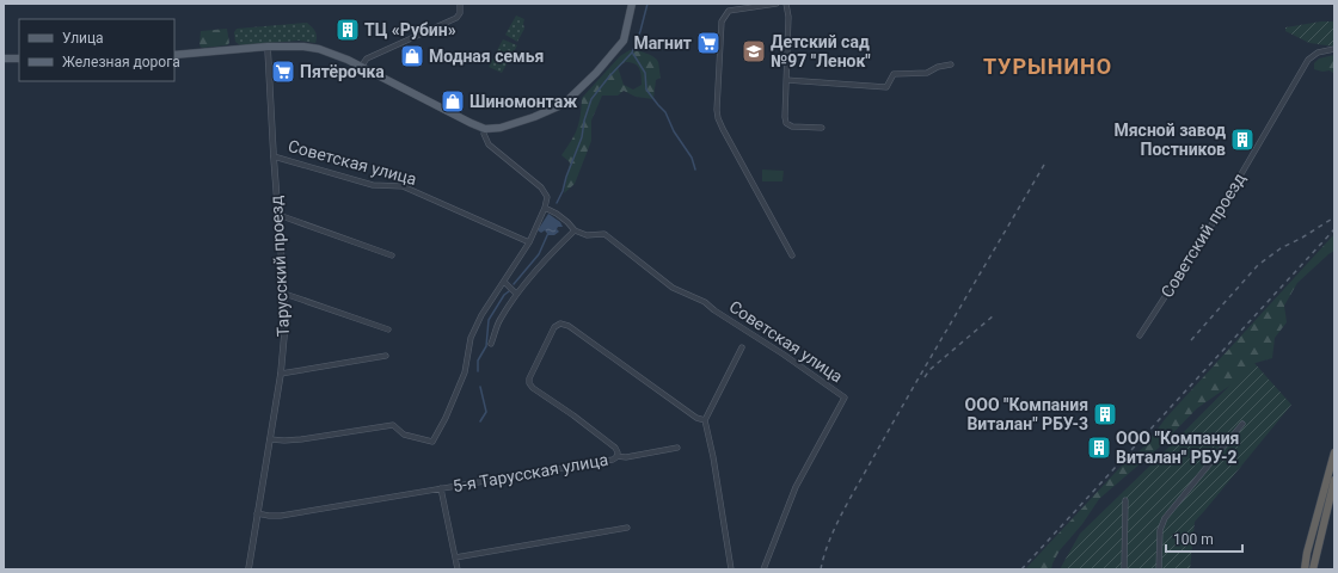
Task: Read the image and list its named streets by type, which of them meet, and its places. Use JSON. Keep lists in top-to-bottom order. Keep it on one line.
{"streets":{"street":["Советская улица","Советский проезд","Тарусский проезд","5-я Тарусская улица"]},"crossings":[["Советская улица","Тарусский проезд"],["Тарусский проезд","5-я Тарусская улица"]],"districts":["ТУРЫНИНО"],"places":{"building":["ТЦ «Рубин»","Мясной завод Постников","ООО \"Компания Виталан\" РБУ-3","ООО \"Компания Виталан\" РБУ-2"],"supermarket":["Магнит","Пятёрочка"],"school or university":["Детский сад №97 \"Ленок\""],"shop":["Модная семья","Шиномонтаж"]},"legend":["Улица","Железная дорога"],"scale_bar":"100 m"}
